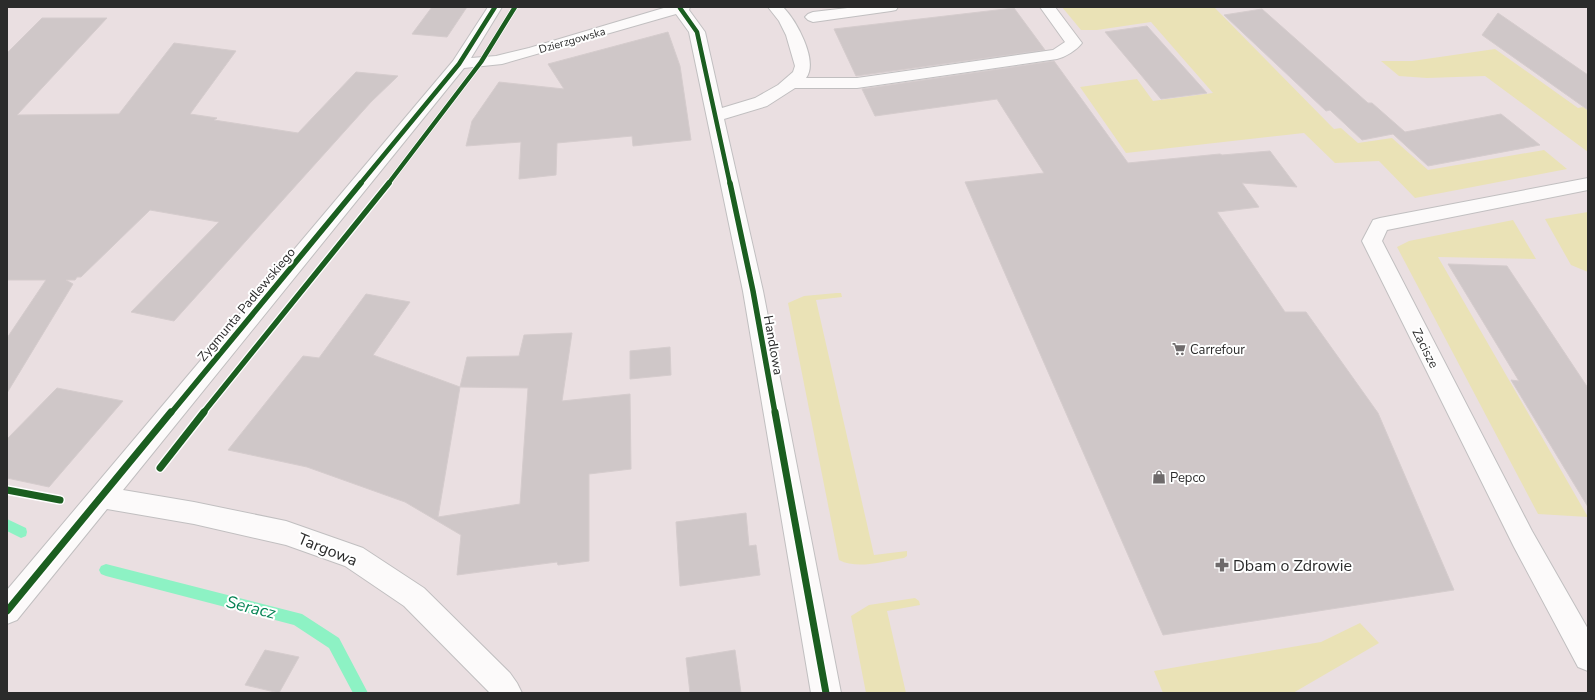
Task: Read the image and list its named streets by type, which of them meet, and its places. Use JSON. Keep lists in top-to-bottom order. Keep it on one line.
{"streets":{"street":["Dzierzgowska","Zygmunta Padlewskiego","Handlowa","Zacisze","Targowa"]},"crossings":[["Dzierzgowska","Zygmunta Padlewskiego"],["Dzierzgowska","Handlowa"],["Zygmunta Padlewskiego","Targowa"]],"water":["Seracz"],"places":{"supermarket":["Carrefour"],"shop":["Pepco"],"pharmacy":["Dbam o Zdrowie"]}}
